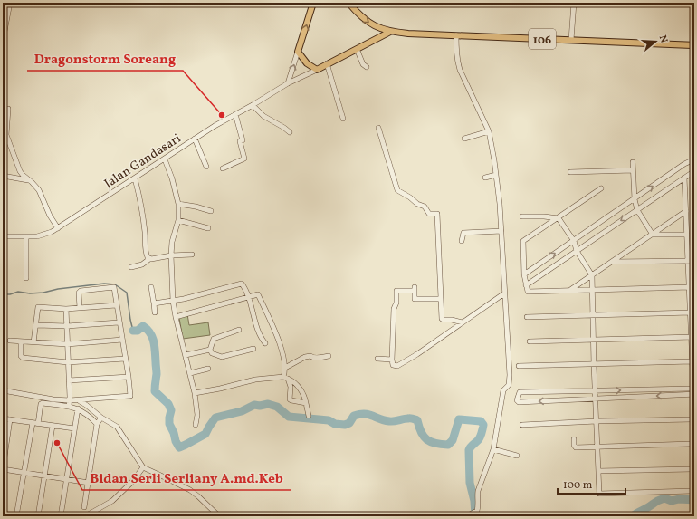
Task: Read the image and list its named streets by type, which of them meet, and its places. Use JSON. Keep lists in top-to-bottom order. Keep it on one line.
{"streets":{"main road":["106"],"street":["Jalan Gandasari"]},"places":["Dragonstorm Soreang","Bidan Serli Serliany A.md.Keb"],"scale_bar":"100 m","north":"right"}
